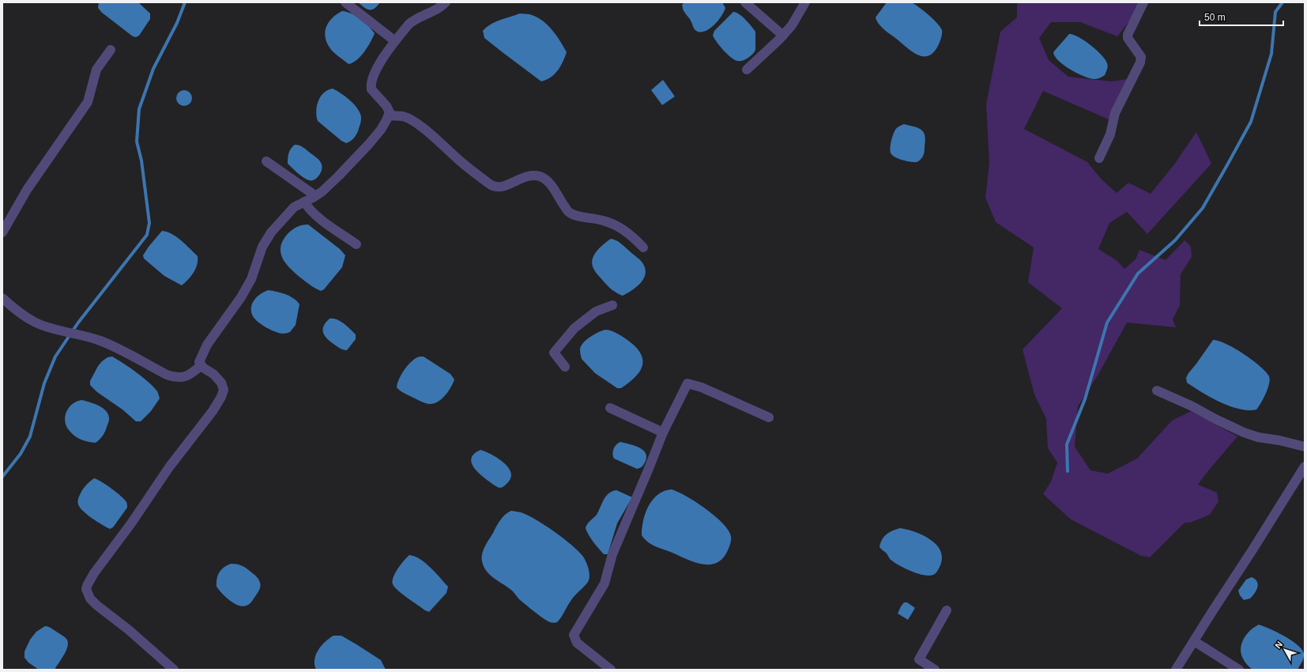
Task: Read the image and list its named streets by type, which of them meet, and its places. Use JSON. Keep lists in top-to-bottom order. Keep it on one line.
{"scale_bar":"50 m","north":"top left"}
